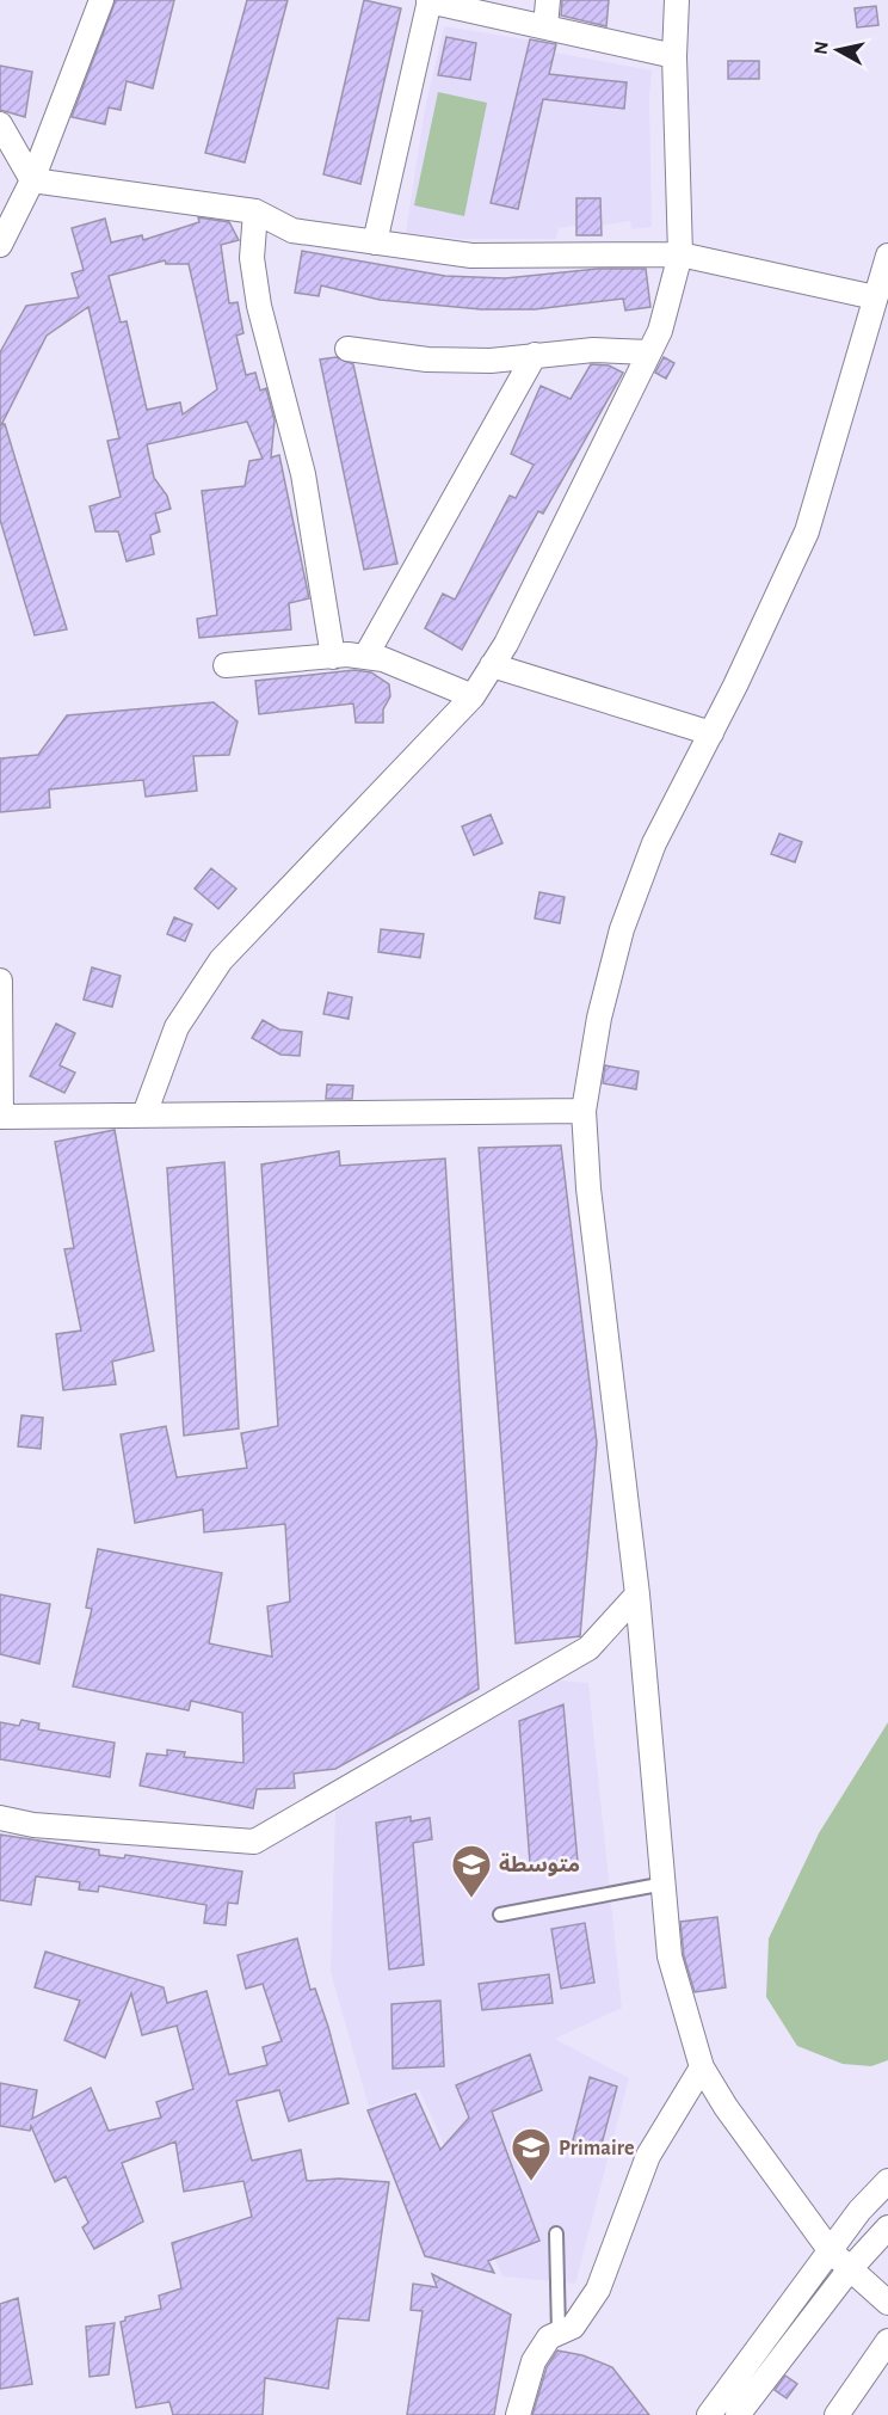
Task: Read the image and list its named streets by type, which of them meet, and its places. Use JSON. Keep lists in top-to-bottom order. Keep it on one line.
{"places":{"school or university":["متوسطة","Primaire"]},"north":"left"}
